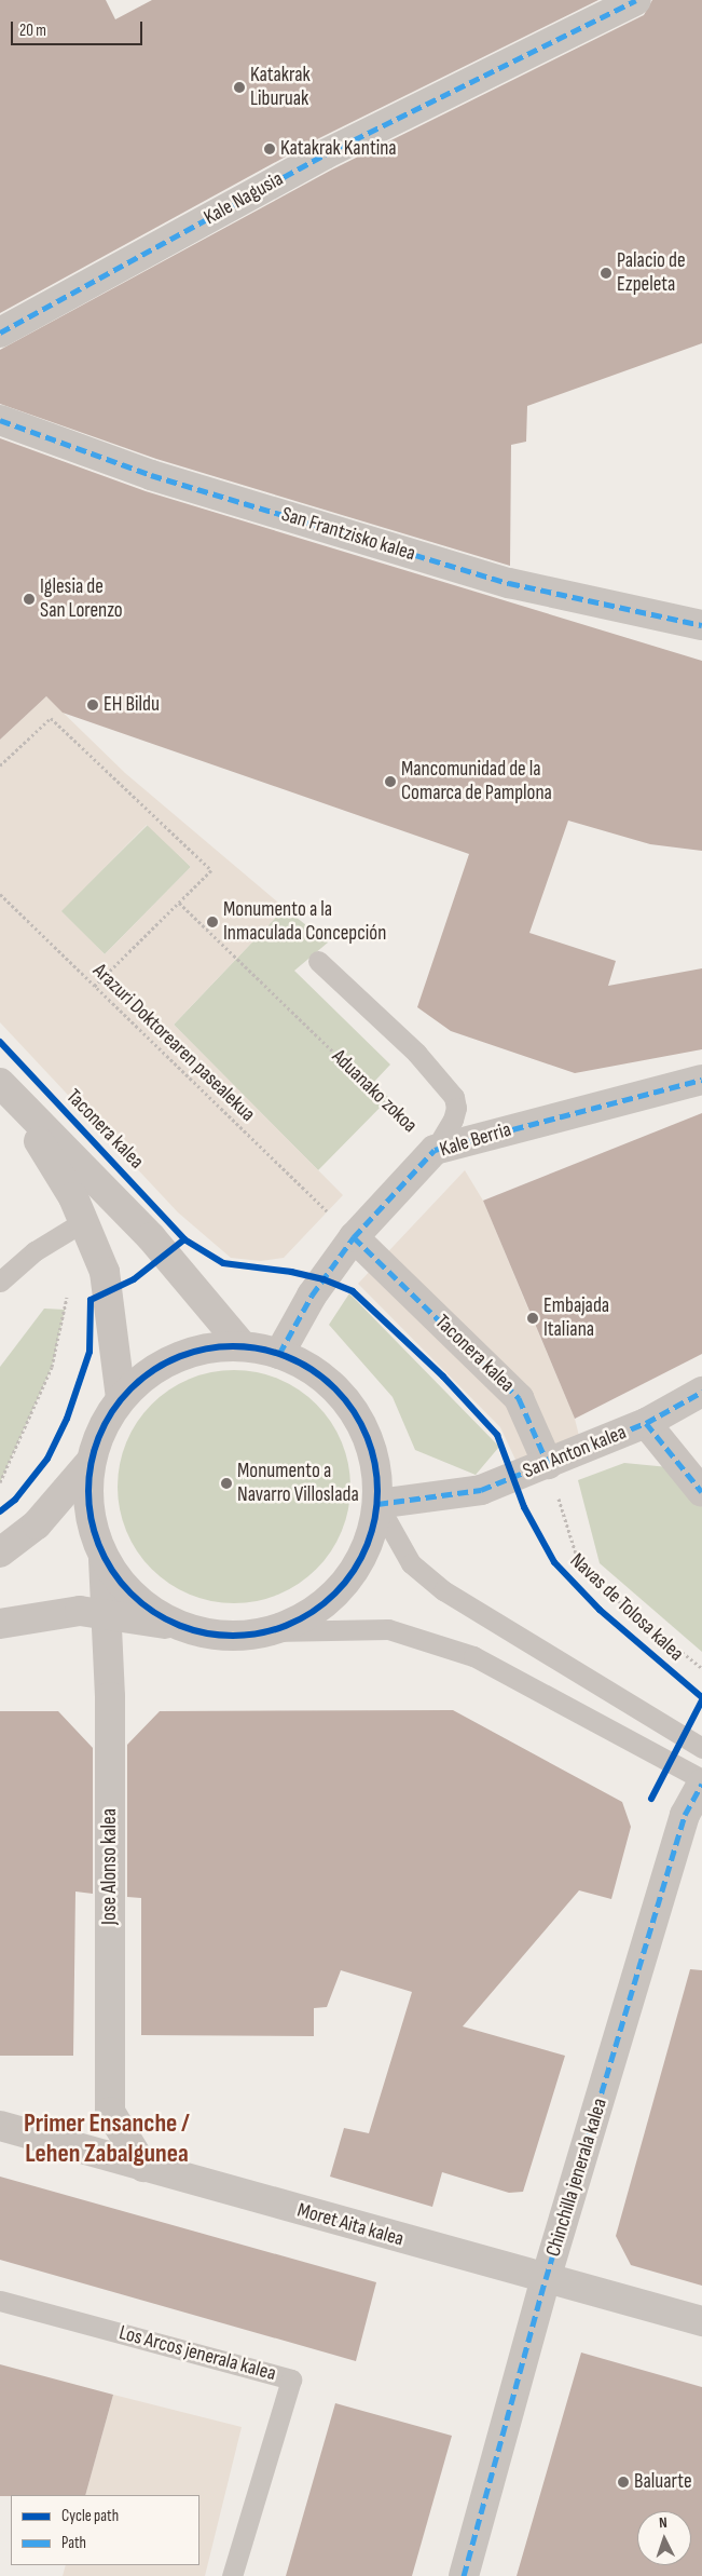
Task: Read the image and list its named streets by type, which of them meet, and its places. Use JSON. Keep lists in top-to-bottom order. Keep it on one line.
{"streets":{"street":["Kale Nagusia","San Frantzisko kalea","Taconera kalea","Kale Berria","San Anton kalea","Jose Alonso kalea","Chinchilla jenerala kalea","Moret Aita kalea"],"lane":["Aduanako zokoa","Los Arcos jenerala kalea"],"path":["Arazuri Doktorearen pasealekua"],"cycle path":["Navas de Tolosa kalea"]},"crossings":[["Aduanako zokoa","Kale Berria"],["Taconera kalea","Kale Berria"],["Taconera kalea","San Anton kalea"],["Jose Alonso kalea","Moret Aita kalea"],["Chinchilla jenerala kalea","Moret Aita kalea"]],"districts":["Primer Ensanche / Lehen Zabalgunea"],"places":["Katakrak Liburuak","Katakrak Kantina","Palacio de Ezpeleta","Iglesia de San Lorenzo","EH Bildu","Mancomunidad de la Comarca de Pamplona","Monumento a la Inmaculada Concepción","Embajada Italiana","Monumento a Navarro Villoslada","Baluarte"],"legend":["Cycle path","Path"],"scale_bar":"20 m","north":"top"}
